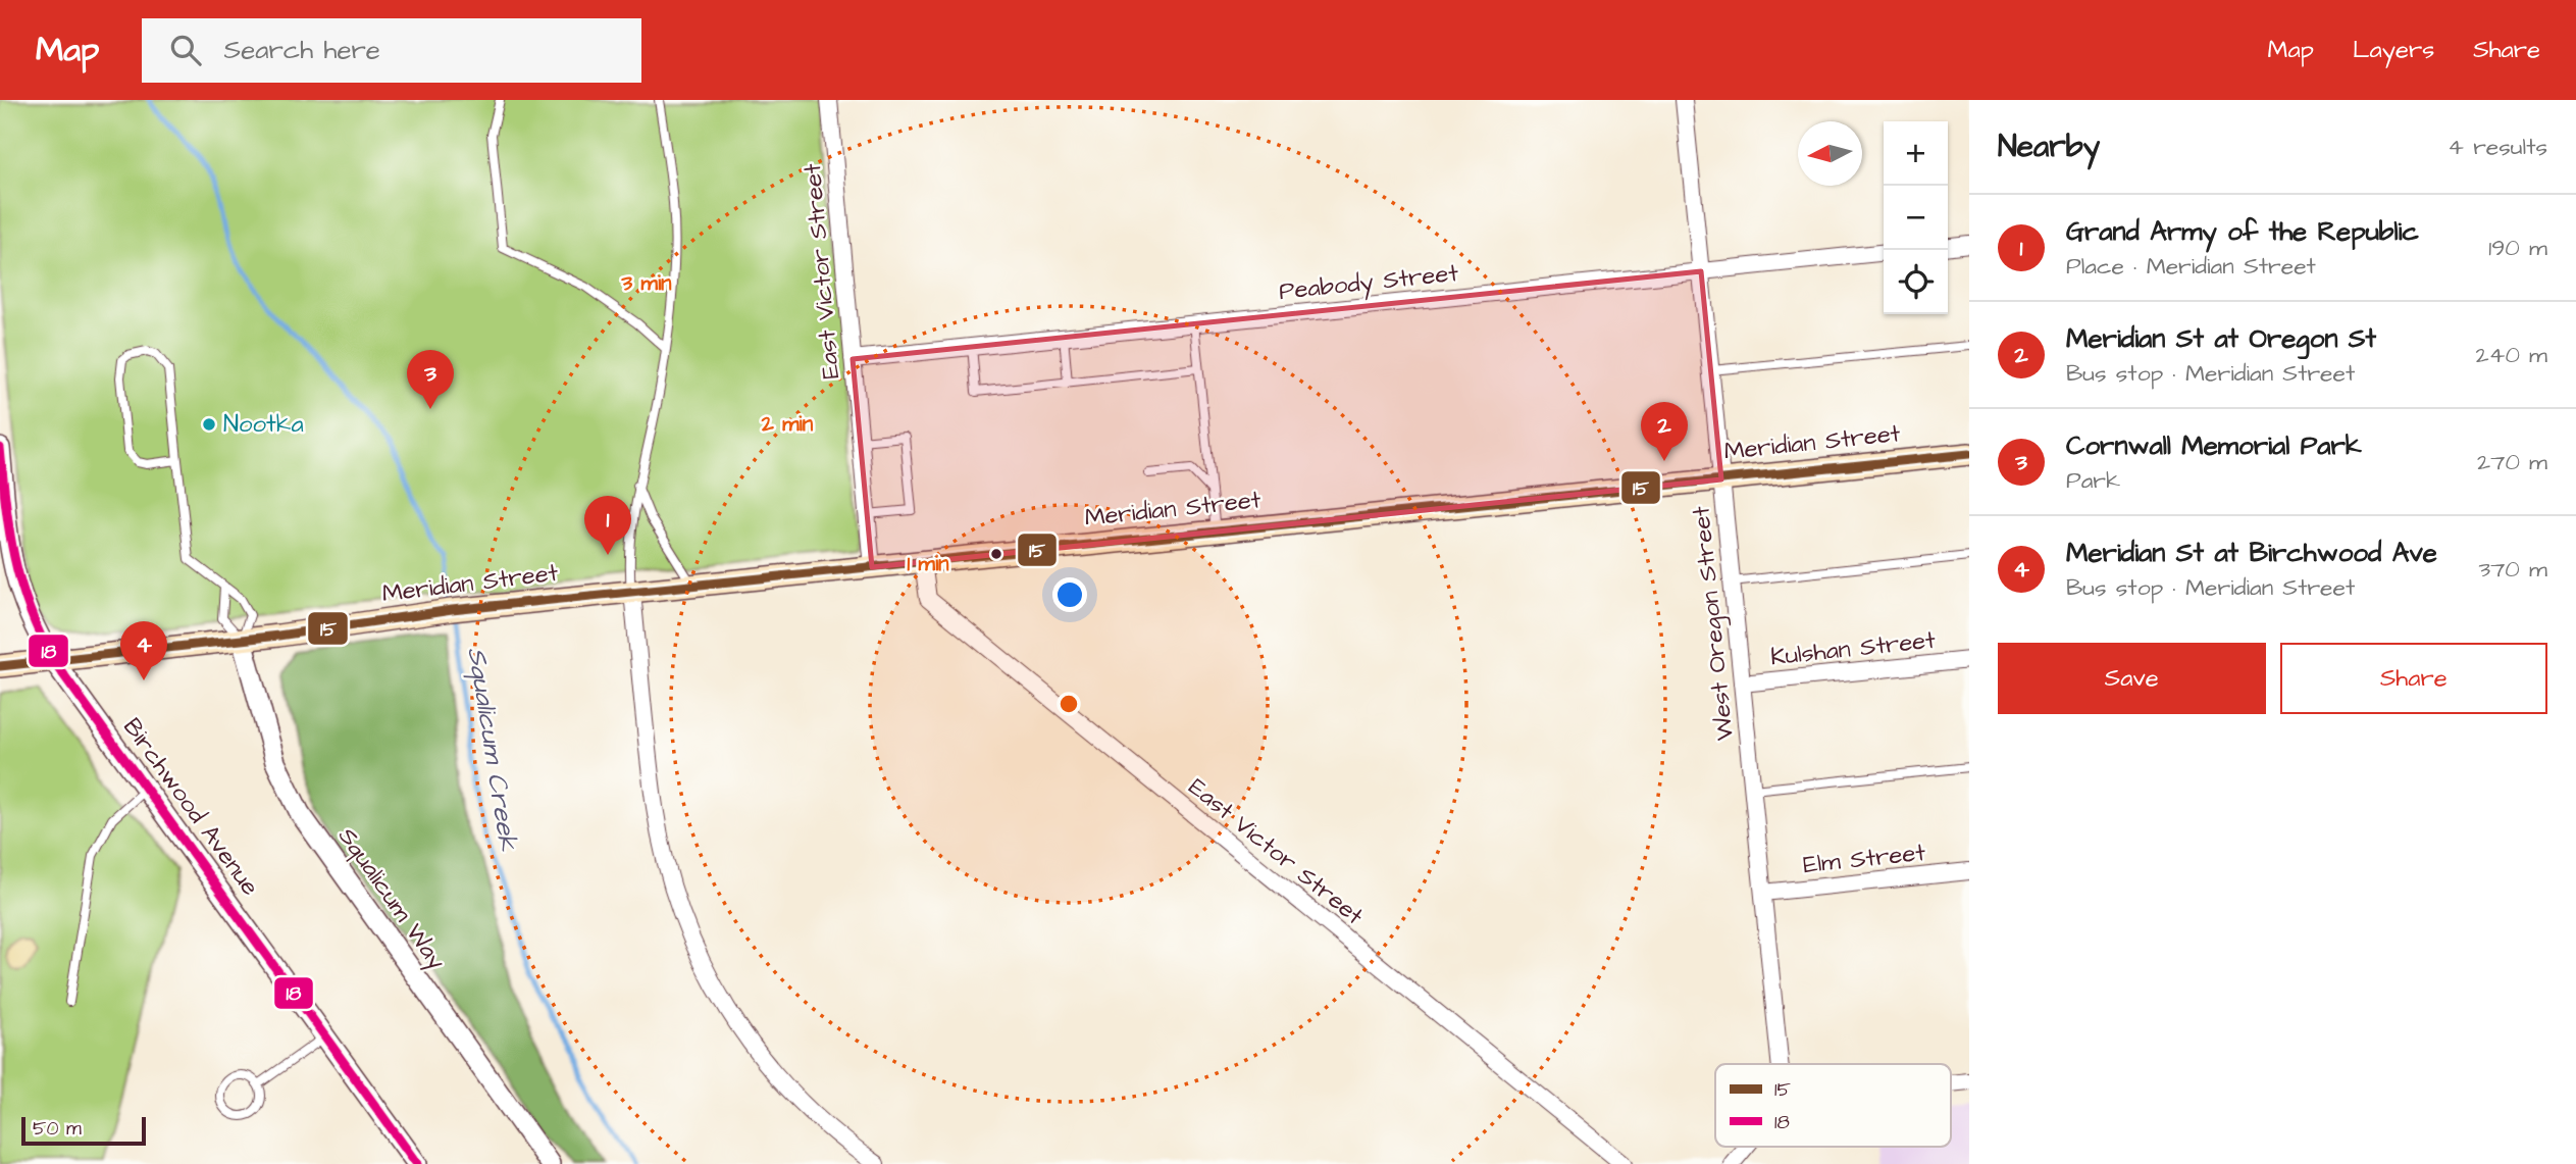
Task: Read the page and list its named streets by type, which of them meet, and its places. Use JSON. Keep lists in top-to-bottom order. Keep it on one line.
{"streets":{"main road":["Meridian Street"],"street":["East Victor Street","Peabody Street","West Oregon Street","Kulshan Street","Birchwood Avenue","Elm Street","Squalicum Way"]},"crossings":[["East Victor Street","Peabody Street"],["East Victor Street","Meridian Street"],["Peabody Street","West Oregon Street"],["Meridian Street","West Oregon Street"],["Meridian Street","Birchwood Avenue"],["Meridian Street","Squalicum Way"],["West Oregon Street","Kulshan Street"],["West Oregon Street","Elm Street"]],"water":["Squalicum Creek"],"places":["Nootka"],"lines":["transit line 18","transit line 15"],"legend":["15","18"],"scale_bar":"50 m","north":"left","page":{"header":"Map","search":"Search here","nav":["Map","Layers","Share"],"heading":["Nearby","4 results"],"map_buttons":["+","−"],"list":[{"mark":"1","name":"Grand Army of the Republic","note":"Place · Meridian Street","value":"190 m"},{"mark":"2","name":"Meridian St at Oregon St","note":"Bus stop · Meridian Street","value":"240 m"},{"mark":"3","name":"Cornwall Memorial Park","note":"Park","value":"270 m"},{"mark":"4","name":"Meridian St at Birchwood Ave","note":"Bus stop · Meridian Street","value":"370 m"}],"pins":["3","2","1","4"],"buttons":["Save","Share"],"scale":"50 m"},"rings":["3 min","2 min","1 min"]}
